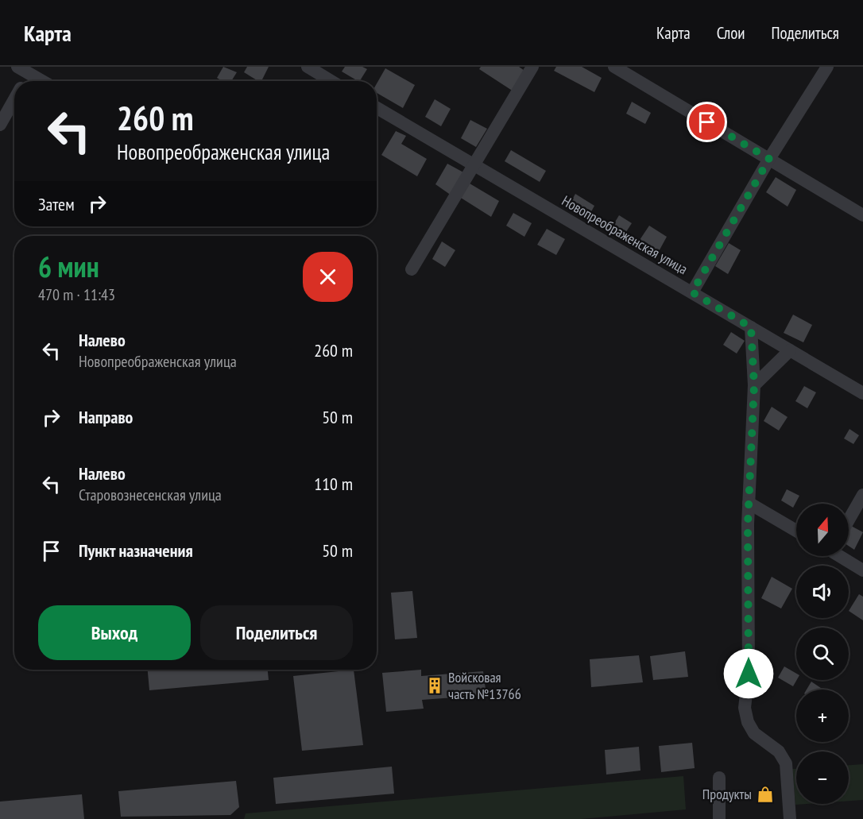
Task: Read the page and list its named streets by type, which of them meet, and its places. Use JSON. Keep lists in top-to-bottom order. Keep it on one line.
{"streets":{"street":["Новопреображенская улица"]},"places":{"building":["Войсковая часть №13766"],"shop":["Продукты"]},"north":"top","page":{"header":"Карта","nav":["Карта","Слои","Поделиться"],"turn":["260 m","Новопреображенская улица"],"then":"Затем","heading":["6 мин","470 m · 11:43"],"list":[{"name":"Налево","note":"Новопреображенская улица","value":"260 m"},{"name":"Направо","value":"50 m"},{"name":"Налево","note":"Старовознесенская улица","value":"110 m"},{"name":"Пункт назначения","value":"50 m"}],"map_buttons":["+","−"],"buttons":["Выход","Поделиться"]}}
